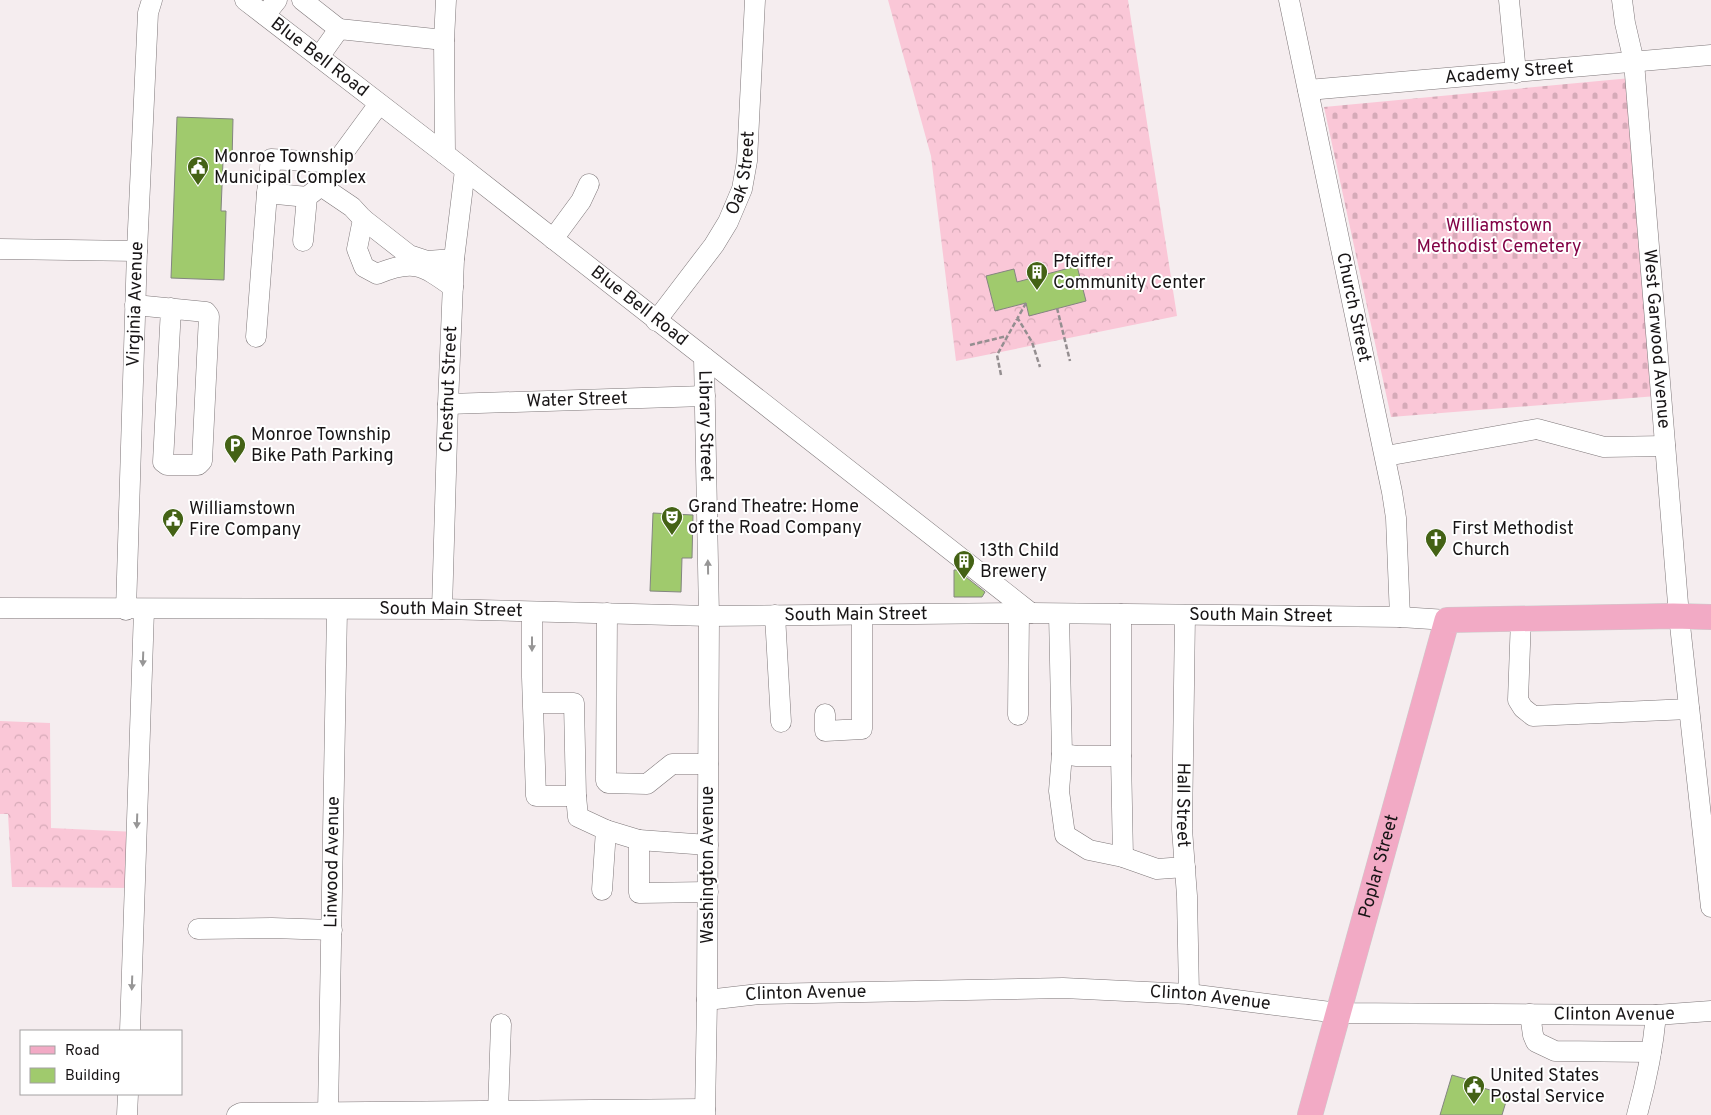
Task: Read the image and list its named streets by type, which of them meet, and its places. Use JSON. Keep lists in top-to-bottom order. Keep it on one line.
{"streets":{"main road":["South Main Street","Poplar Street"],"street":["Blue Bell Road","Academy Street","Oak Street","Virginia Avenue","Church Street","West Garwood Avenue","Chestnut Street","Water Street","Library Street","Hall Street","Linwood Avenue","Washington Avenue","Clinton Avenue"]},"crossings":[["Blue Bell Road","Oak Street"],["Blue Bell Road","Chestnut Street"],["Blue Bell Road","Library Street"],["Blue Bell Road","South Main Street"],["Academy Street","Church Street"],["Academy Street","West Garwood Avenue"],["Virginia Avenue","South Main Street"],["Church Street","South Main Street"],["West Garwood Avenue","South Main Street"],["Chestnut Street","Water Street"],["Chestnut Street","South Main Street"],["Water Street","Library Street"],["Library Street","South Main Street"],["Library Street","Washington Avenue"],["South Main Street","Hall Street"],["South Main Street","Linwood Avenue"],["South Main Street","Washington Avenue"],["South Main Street","Poplar Street"],["Hall Street","Clinton Avenue"],["Washington Avenue","Clinton Avenue"],["Poplar Street","Clinton Avenue"]],"one_way":["Virginia Avenue","Library Street"],"parks":["Williamstown Methodist Cemetery"],"places":{"public building":["Monroe Township Municipal Complex","Williamstown Fire Company","United States Postal Service"],"building":["Pfeiffer Community Center","13th Child Brewery"],"parking":["Monroe Township Bike Path Parking"],"theatre":["Grand Theatre: Home of the Road Company"],"church":["First Methodist Church"]},"legend":["Road","Building"]}
